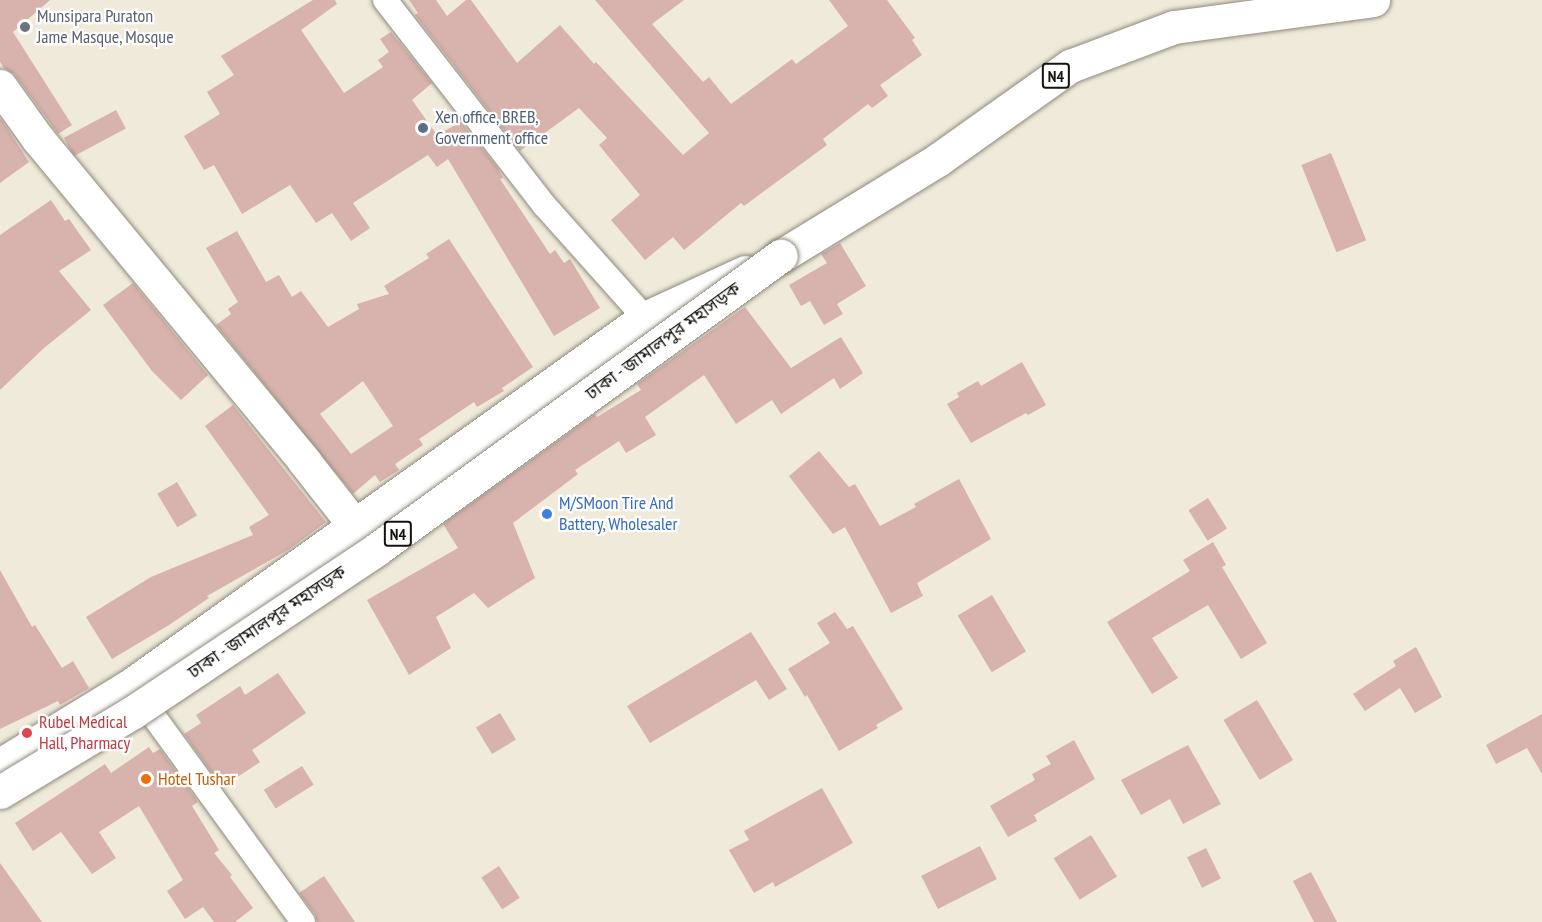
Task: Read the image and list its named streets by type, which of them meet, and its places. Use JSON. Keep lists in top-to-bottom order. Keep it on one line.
{"streets":{"main road":["N4","ঢাকা - জামালপুর মহাসড়ক"]},"places":["Munsipara Puraton Jame Masque, Mosque","Xen office, BREB, Government office","M/SMoon Tire And Battery, Wholesaler","Rubel Medical Hall, Pharmacy","Hotel Tushar"]}
